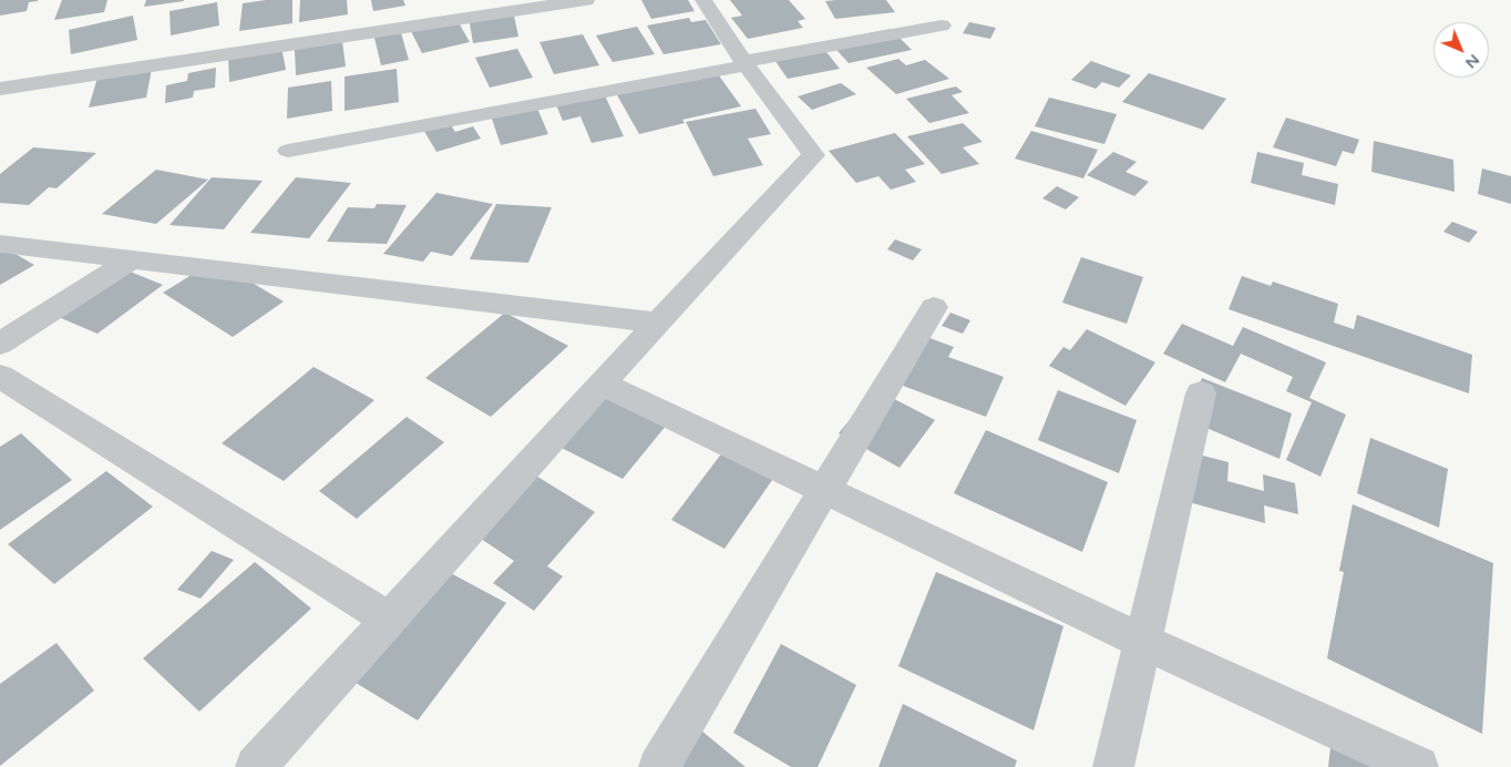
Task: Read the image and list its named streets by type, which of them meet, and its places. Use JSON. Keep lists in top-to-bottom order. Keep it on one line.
{"north":"bottom right"}
